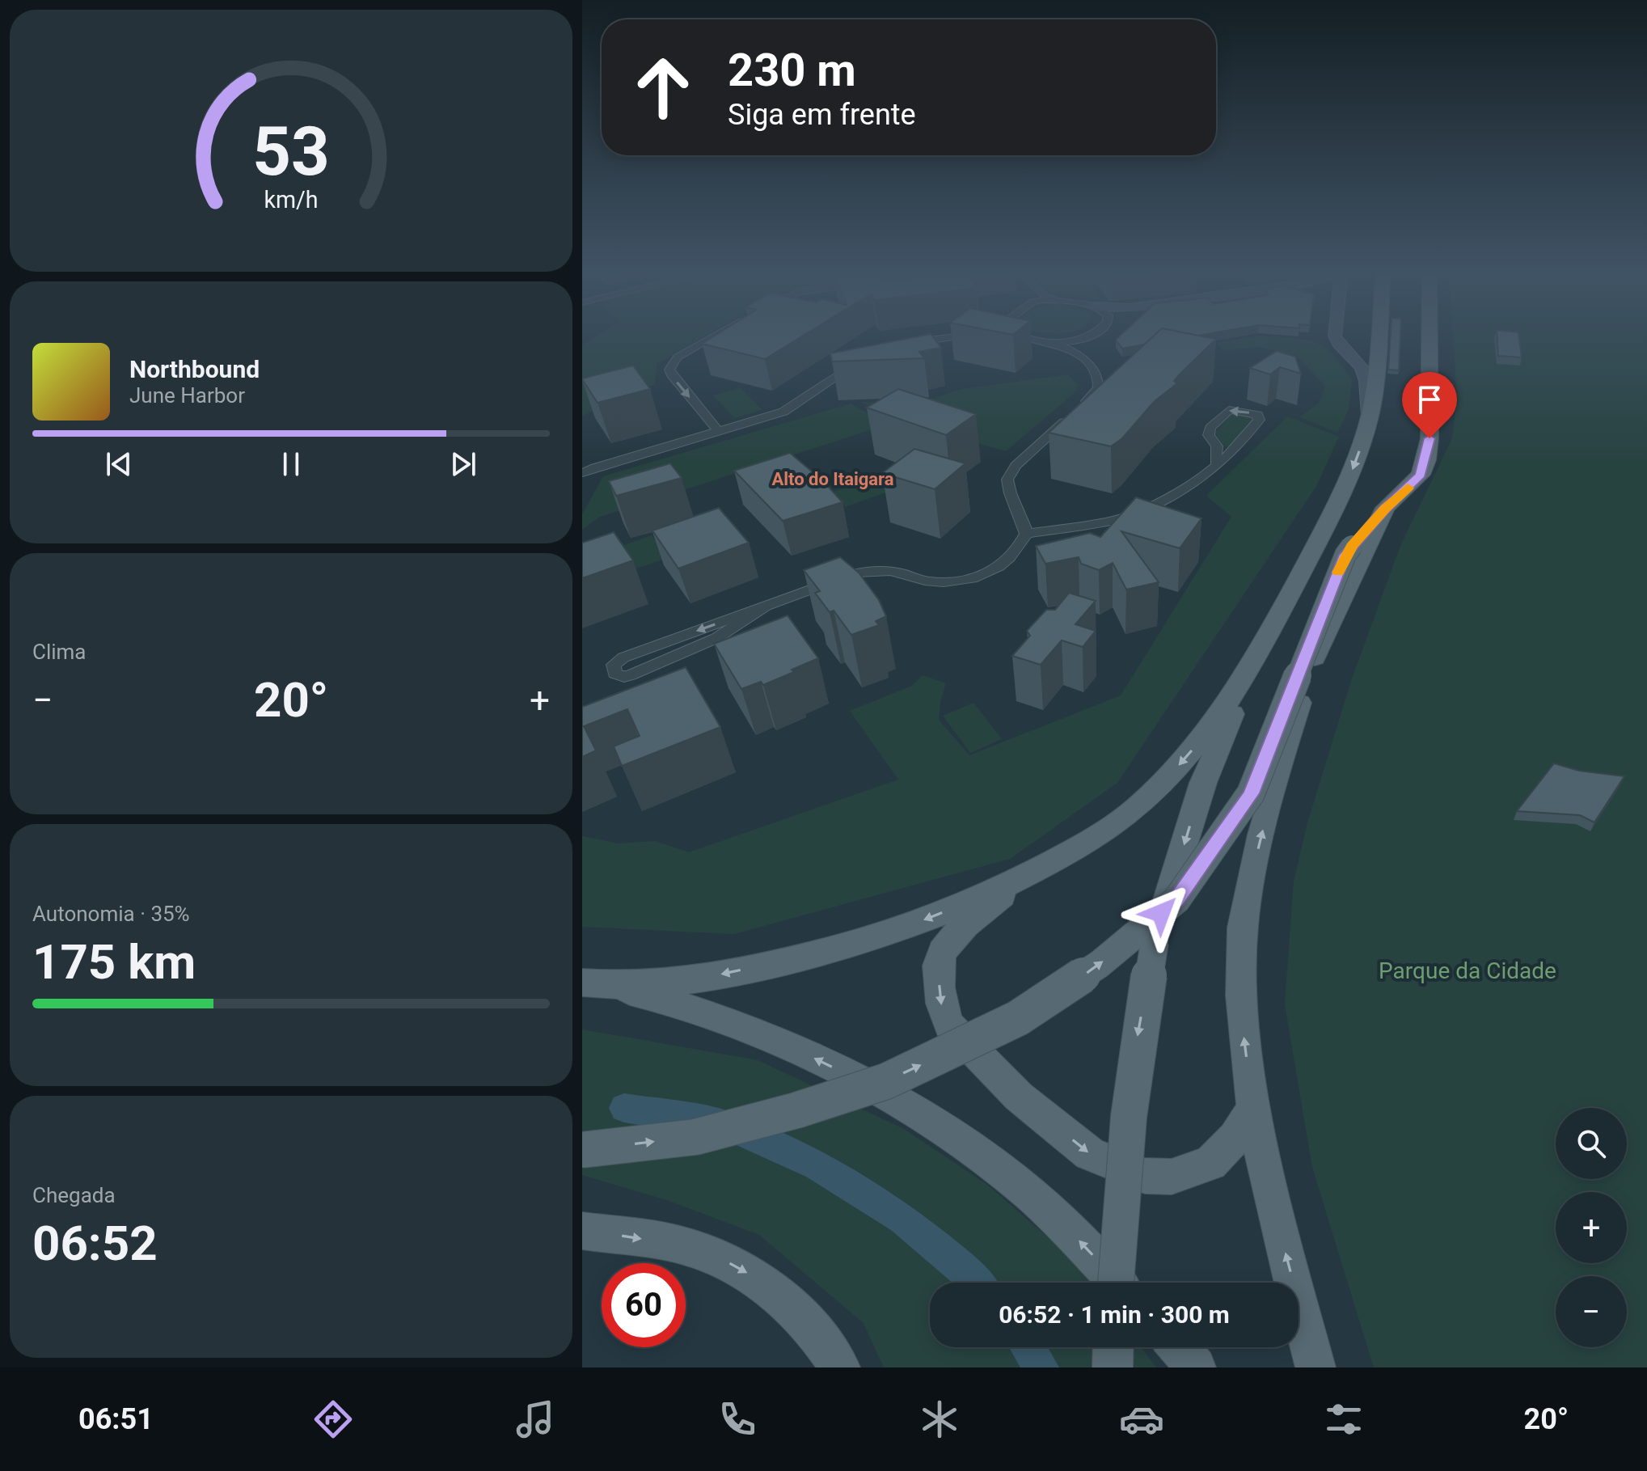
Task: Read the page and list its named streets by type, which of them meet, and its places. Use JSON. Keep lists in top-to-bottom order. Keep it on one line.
{"districts":["Alto do Itaigara"],"parks":["Parque da Cidade"],"page":{"turn":["230 m","Siga em frente"],"song":["Northbound","June Harbor"],"tile":["Clima",["Autonomia · 35%","175 km"],["Chegada","06:52"]],"heat":["−","20°","+"],"map_buttons":["+","−"],"limit":"60","trip":"06:52 · 1 min · 300 m","tabs":["06:51","20°"],"gauge":["53","km/h"]}}
